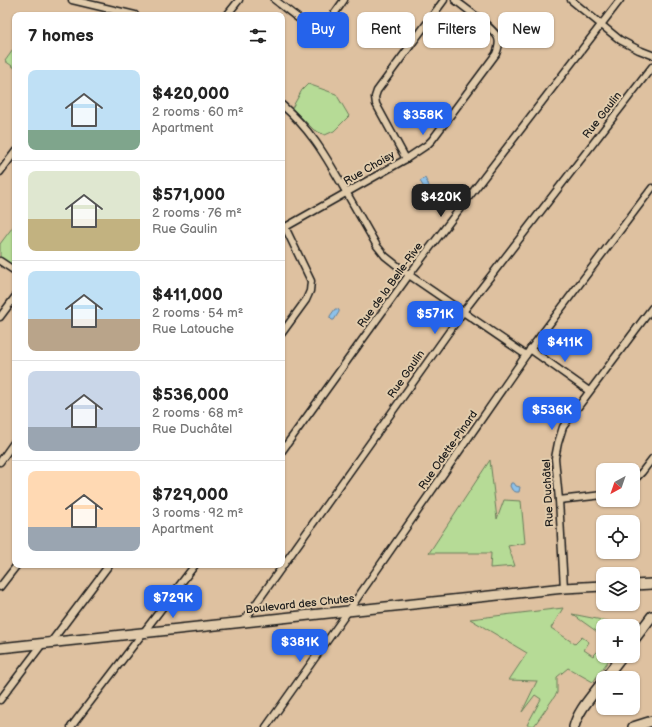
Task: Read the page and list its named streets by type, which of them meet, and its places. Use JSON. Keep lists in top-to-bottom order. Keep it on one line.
{"streets":{"street":["Rue Gaulin","Rue Choisy","Rue de la Belle-Rive","Rue Odette-Pinard","Rue Duchâtel","Boulevard des Chutes"]},"crossings":[["Rue Gaulin","Boulevard des Chutes"],["Rue Odette-Pinard","Boulevard des Chutes"],["Rue Duchâtel","Boulevard des Chutes"]],"north":"bottom left","page":{"chip":["Buy","Rent","Filters","New"],"heading":"7 homes","list":[{"name":"$420,000","note":"2 rooms · 60 m² · Apartment"},{"name":"$571,000","note":"2 rooms · 76 m² · Rue Gaulin"},{"name":"$411,000","note":"2 rooms · 54 m² · Rue Latouche"},{"name":"$536,000","note":"2 rooms · 68 m² · Rue Duchâtel"},{"name":"$729,000","note":"3 rooms · 92 m² · Apartment"}],"price":["$358K","$420K","$571K","$411K","$536K","$729K","$381K"],"map_buttons":["+","−"]}}
